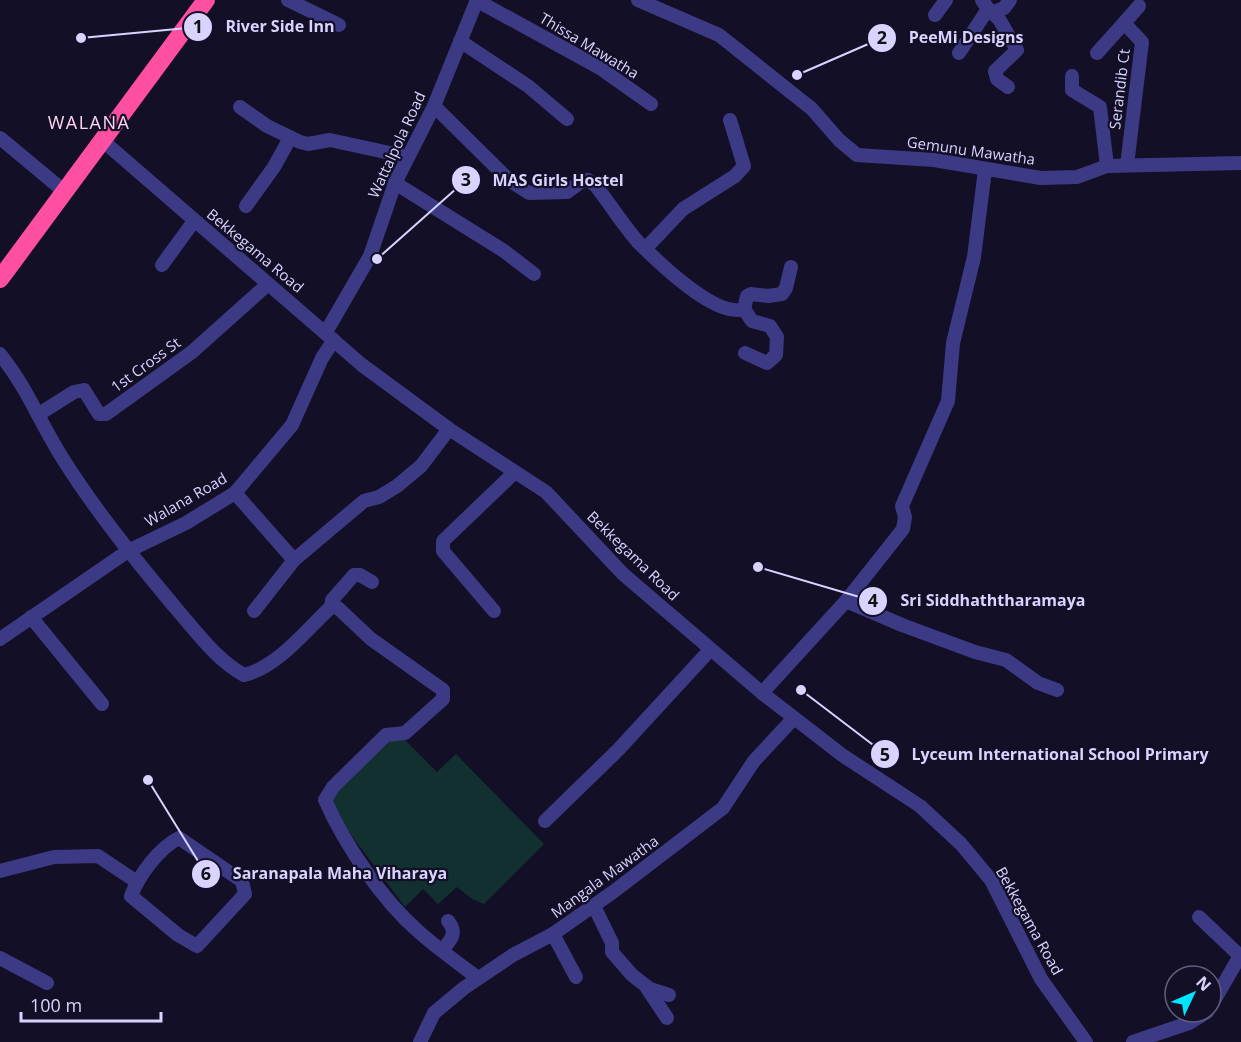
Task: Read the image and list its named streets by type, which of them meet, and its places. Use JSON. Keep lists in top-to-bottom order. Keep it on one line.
{"streets":{"street":["Thissa Mawatha","Serandib Ct","Wattalpola Road","Gemunu Mawatha","Bekkegama Road","1st Cross St","Walana Road","Mangala Mawatha"]},"crossings":[["Thissa Mawatha","Wattalpola Road"],["Serandib Ct","Gemunu Mawatha"],["Wattalpola Road","Bekkegama Road"],["Wattalpola Road","Walana Road"],["Bekkegama Road","1st Cross St"],["Bekkegama Road","Walana Road"],["Bekkegama Road","Mangala Mawatha"]],"districts":["WALANA"],"places":["River Side Inn","PeeMi Designs","MAS Girls Hostel","Sri Siddhaththaramaya","Lyceum International School Primary","Saranapala Maha Viharaya"],"scale_bar":"100 m","north":"top right"}
